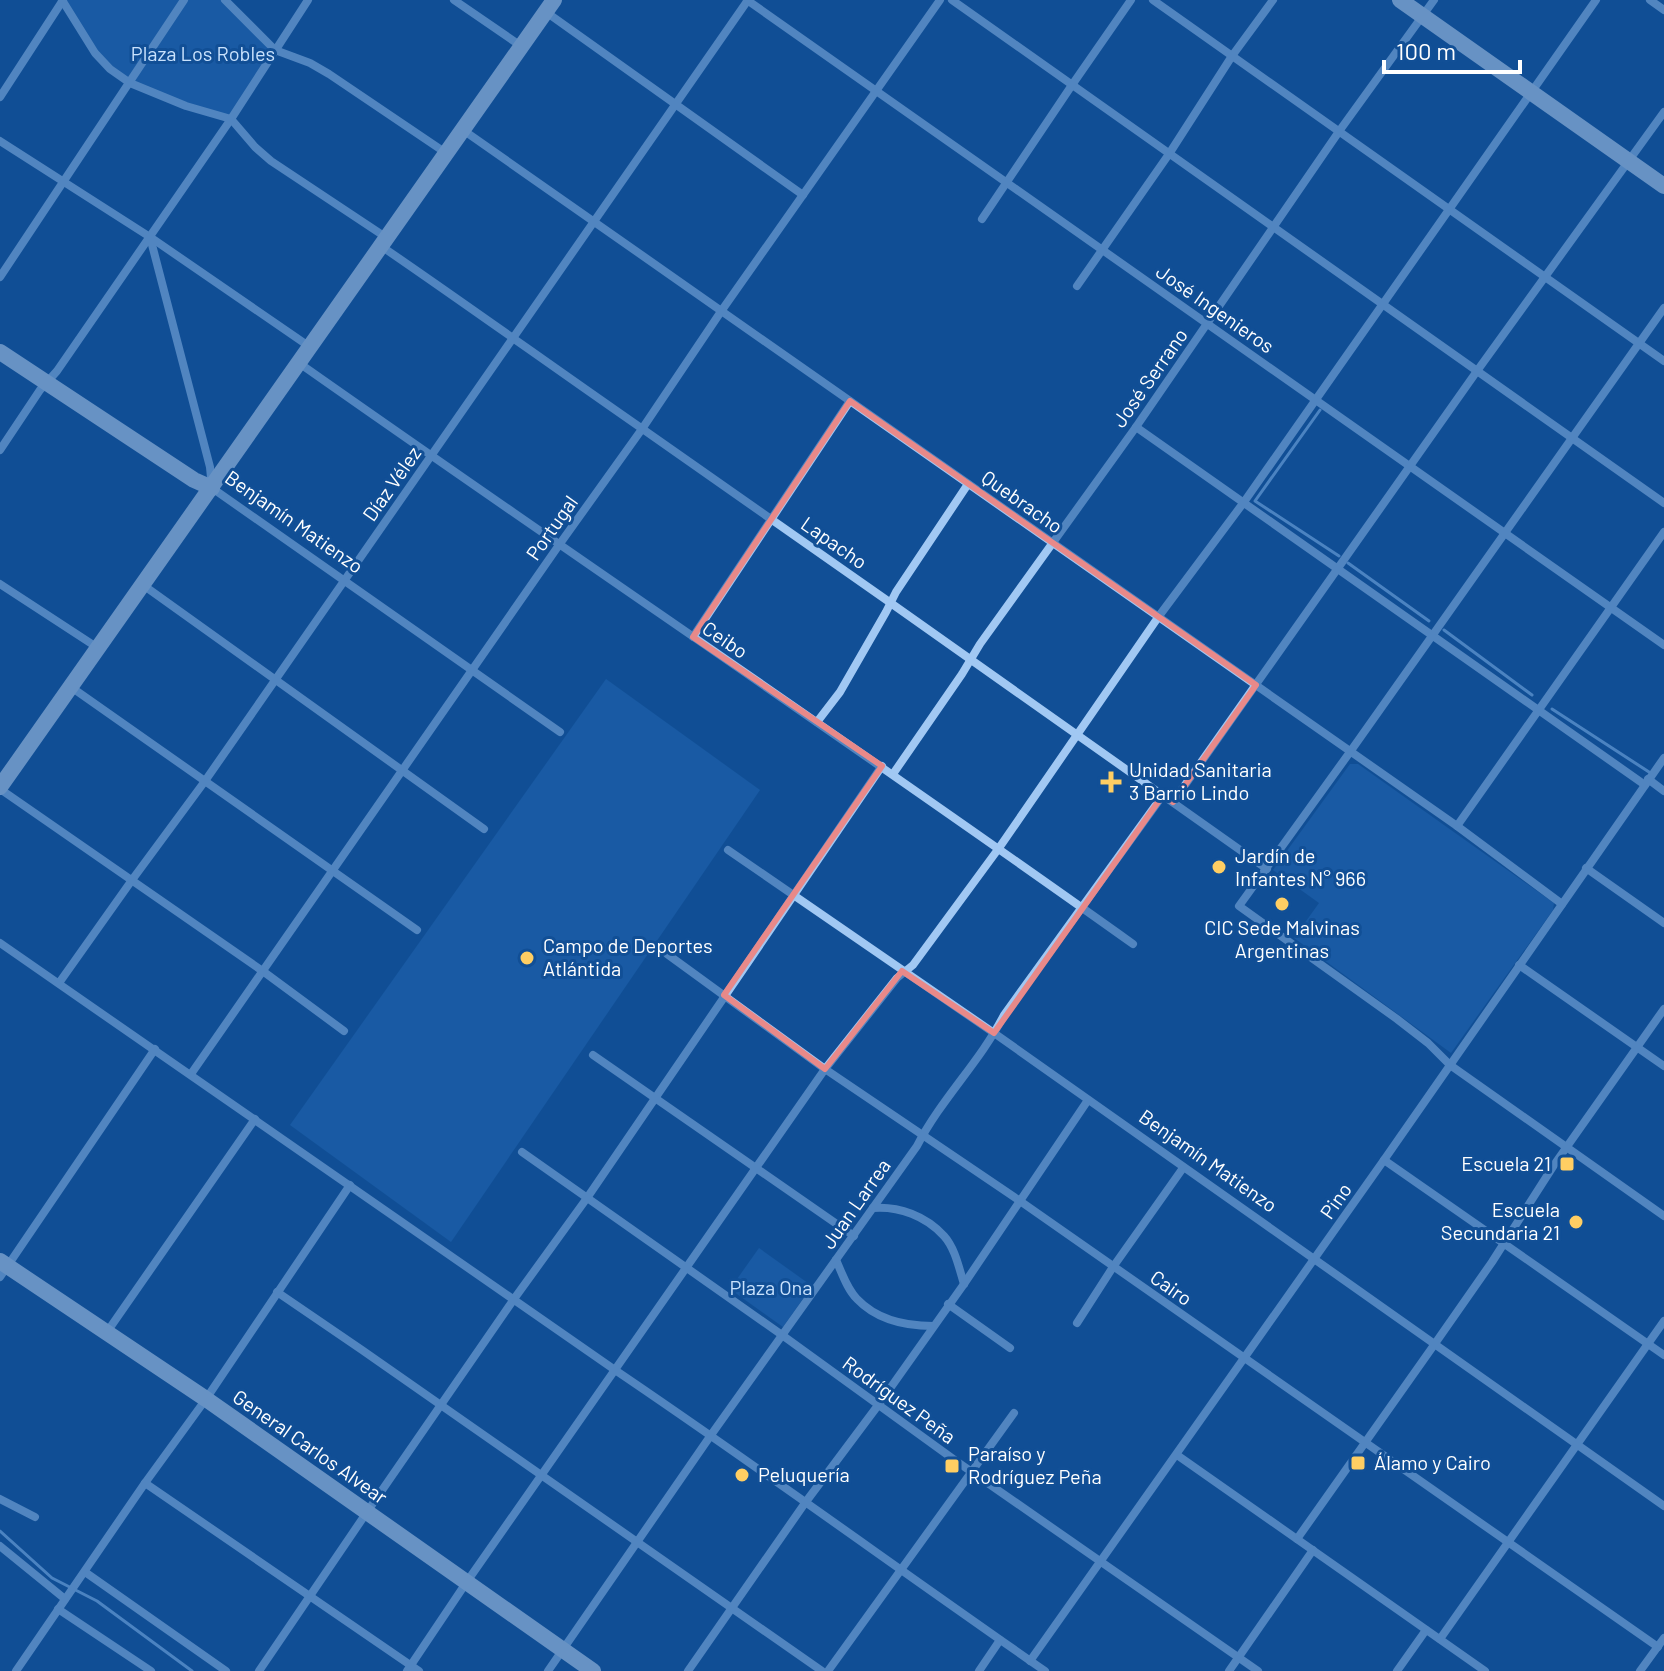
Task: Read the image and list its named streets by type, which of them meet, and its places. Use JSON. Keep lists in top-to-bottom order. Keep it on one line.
{"streets":{"street":["José Ingenieros","José Serrano","Díaz Vélez","Quebracho","Benjamín Matienzo","Portugal","Lapacho","Ceibo","Pino","Juan Larrea","Cairo","Rodríguez Peña","General Carlos Alvear"]},"crossings":[["José Ingenieros","José Serrano"],["José Ingenieros","Díaz Vélez"],["José Ingenieros","Portugal"],["José Serrano","Quebracho"],["José Serrano","Lapacho"],["José Serrano","Ceibo"],["Díaz Vélez","Quebracho"],["Díaz Vélez","Benjamín Matienzo"],["Díaz Vélez","Lapacho"],["Díaz Vélez","Ceibo"],["Quebracho","Portugal"],["Quebracho","Pino"],["Benjamín Matienzo","Portugal"],["Benjamín Matienzo","Pino"],["Benjamín Matienzo","Juan Larrea"],["Portugal","Lapacho"],["Portugal","Ceibo"],["Lapacho","Juan Larrea"],["Ceibo","Juan Larrea"],["Pino","Cairo"],["Pino","Rodríguez Peña"],["Juan Larrea","Cairo"],["Juan Larrea","Rodríguez Peña"],["Juan Larrea","General Carlos Alvear"]],"parks":["Plaza Los Robles","Plaza Ona"],"places":{"health":["Unidad Sanitaria 3 Barrio Lindo"],"other":["Jardín de Infantes N° 966","CIC Sede Malvinas Argentinas","Campo de Deportes Atlántida","Escuela Secundaria 21","Peluquería"],"transit":["Escuela 21","Álamo y Cairo","Paraíso y Rodríguez Peña"]},"scale_bar":"100 m"}
